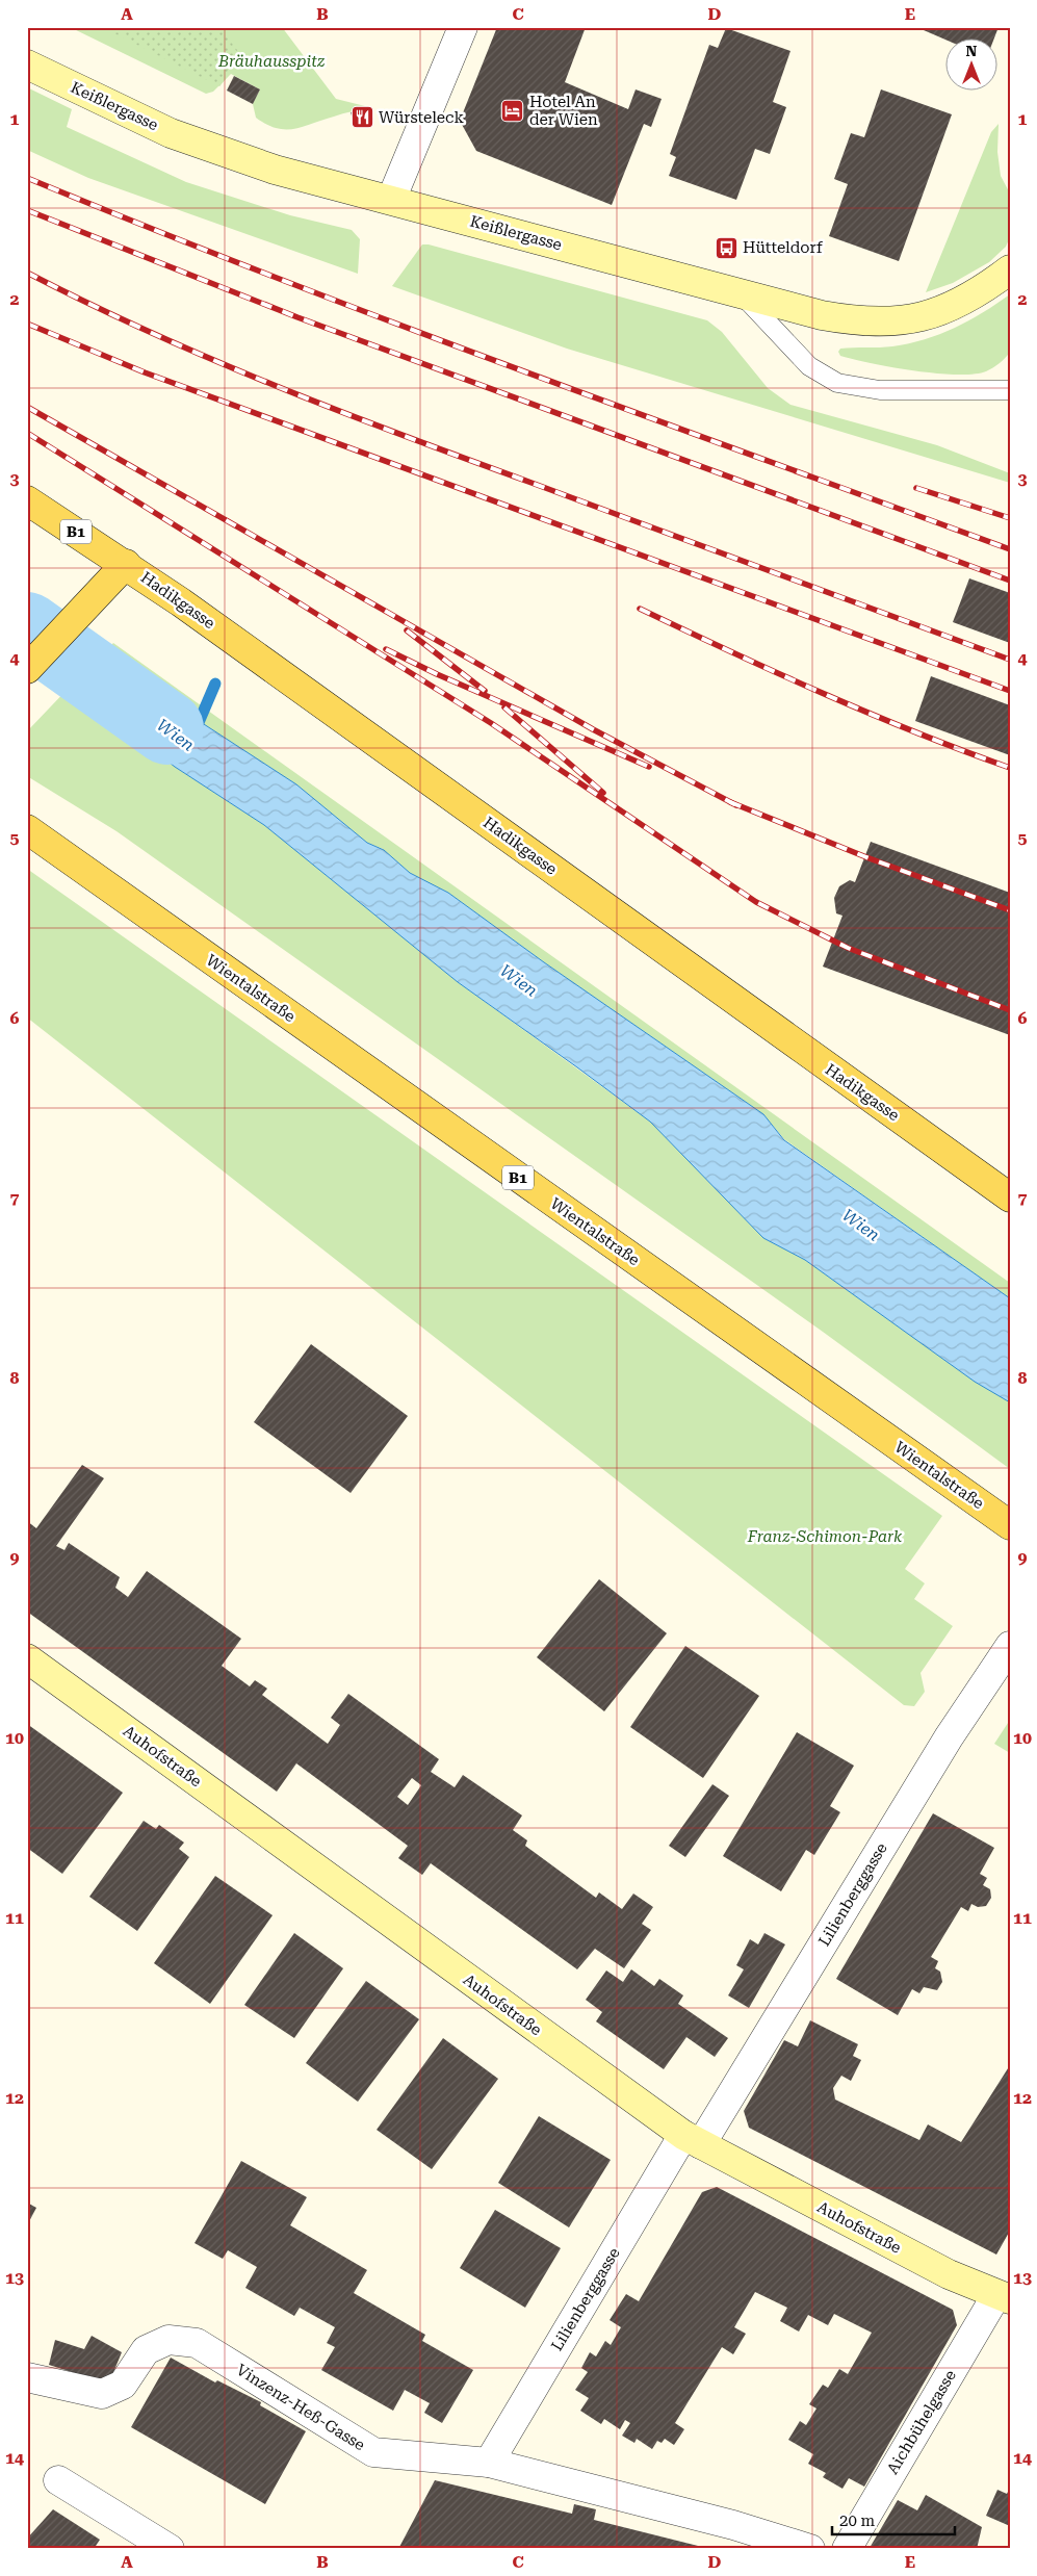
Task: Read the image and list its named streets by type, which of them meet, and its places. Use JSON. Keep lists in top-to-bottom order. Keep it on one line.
{"streets":{"main road":["B1","Hadikgasse","Wientalstraße"],"street":["Keißlergasse","Auhofstraße","Lilienberggasse","Vinzenz-Heß-Gasse","Aichbühelgasse"]},"crossings":[["Auhofstraße","Lilienberggasse"],["Auhofstraße","Aichbühelgasse"],["Lilienberggasse","Vinzenz-Heß-Gasse"]],"water":["Wien"],"parks":["Bräuhausspitz","Franz-Schimon-Park"],"places":{"hotel":["Hotel An der Wien"],"restaurant":["Würsteleck"],"bus stop":["Hütteldorf"]},"scale_bar":"20 m","north":"top","grid":{"columns":["A","B","C","D","E"],"rows":["1","2","3","4","5","6","7","8","9","10","11","12","13","14"]}}
